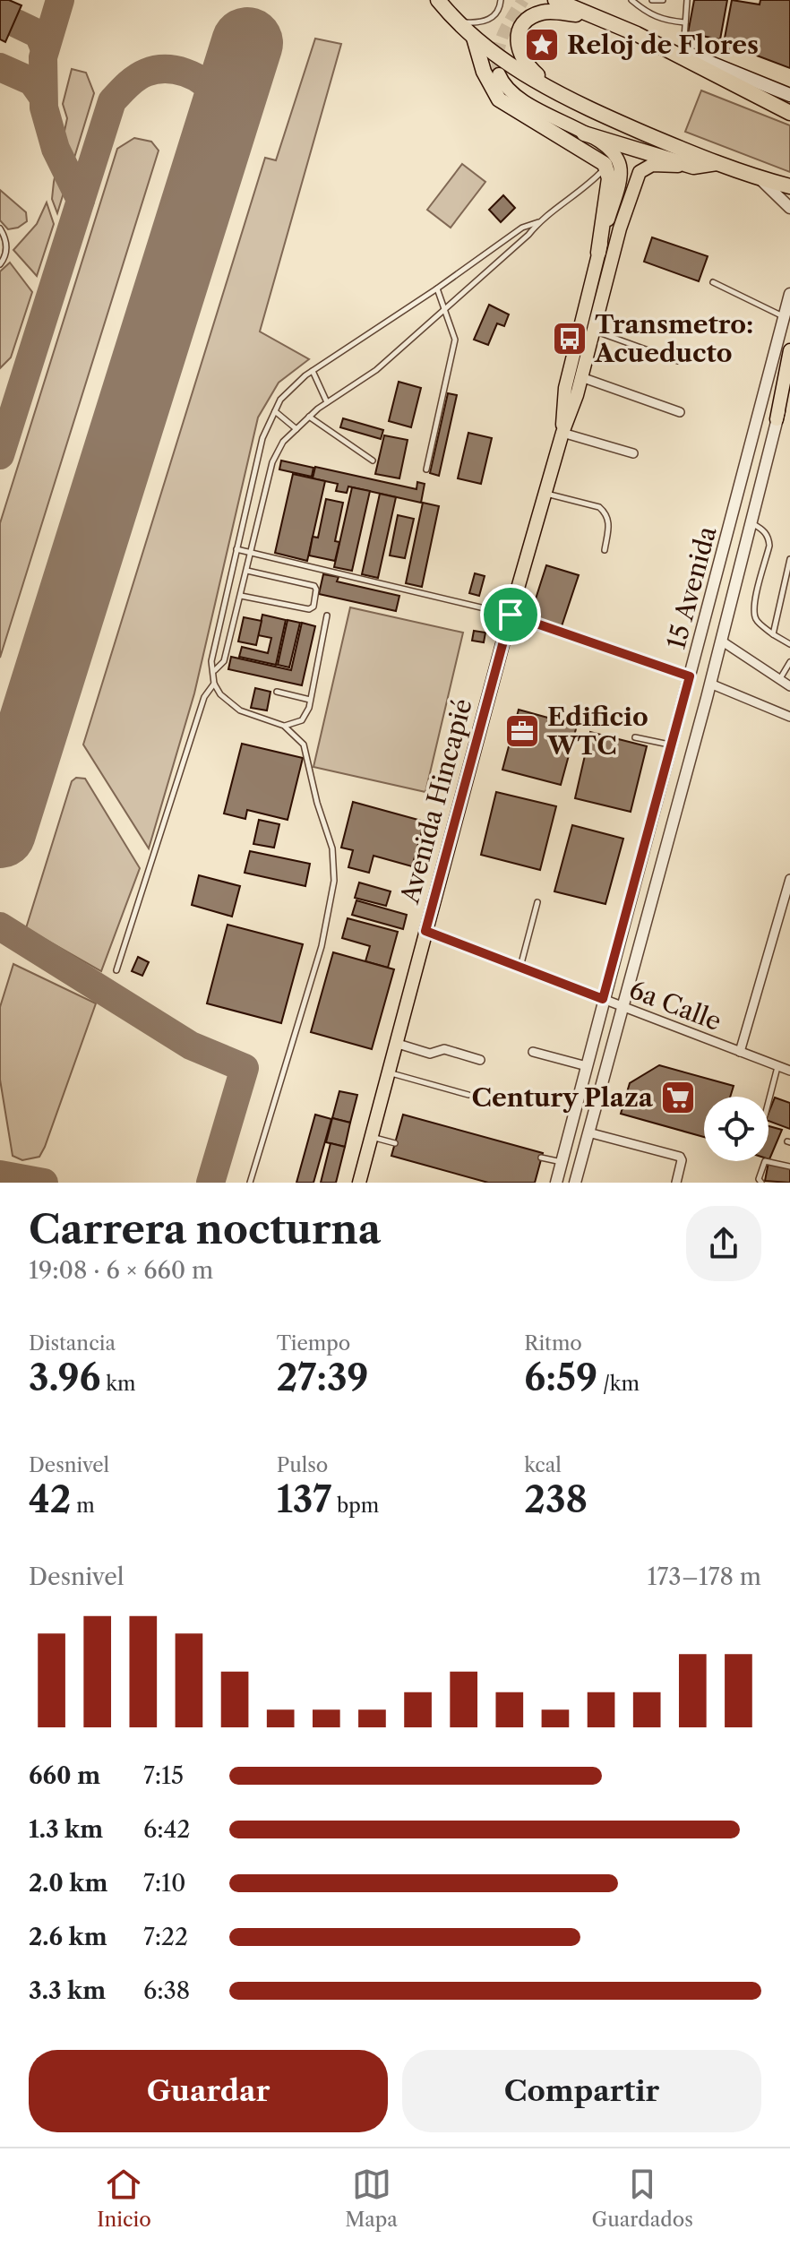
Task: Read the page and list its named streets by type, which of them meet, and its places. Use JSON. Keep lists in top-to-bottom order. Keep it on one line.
{"streets":{"main road":["Avenida Hincapié"],"street":["15 Avenida","6a Calle"]},"crossings":[["15 Avenida","6a Calle"],["Avenida Hincapié","6a Calle"]],"places":{"place":["Reloj de Flores"],"bus stop":["Transmetro: Acueducto"],"office":["Edificio WTC"],"supermarket":["Century Plaza"]},"page":{"heading":["Carrera nocturna","19:08 · 6 × 660 m"],"stats":[["Distancia","3.96 km"],["Tiempo","27:39"],["Ritmo","6:59 /km"],["Desnivel","42 m"],["Pulso","137 bpm"],["kcal","238"]],"chart":["Desnivel","173–178 m"],"list":[{"name":"660 m","note":"7:15"},{"name":"1.3 km","note":"6:42"},{"name":"2.0 km","note":"7:10"},{"name":"2.6 km","note":"7:22"},{"name":"3.3 km","note":"6:38"}],"buttons":["Guardar","Compartir"],"tabs":["Inicio","Mapa","Guardados"]}}
